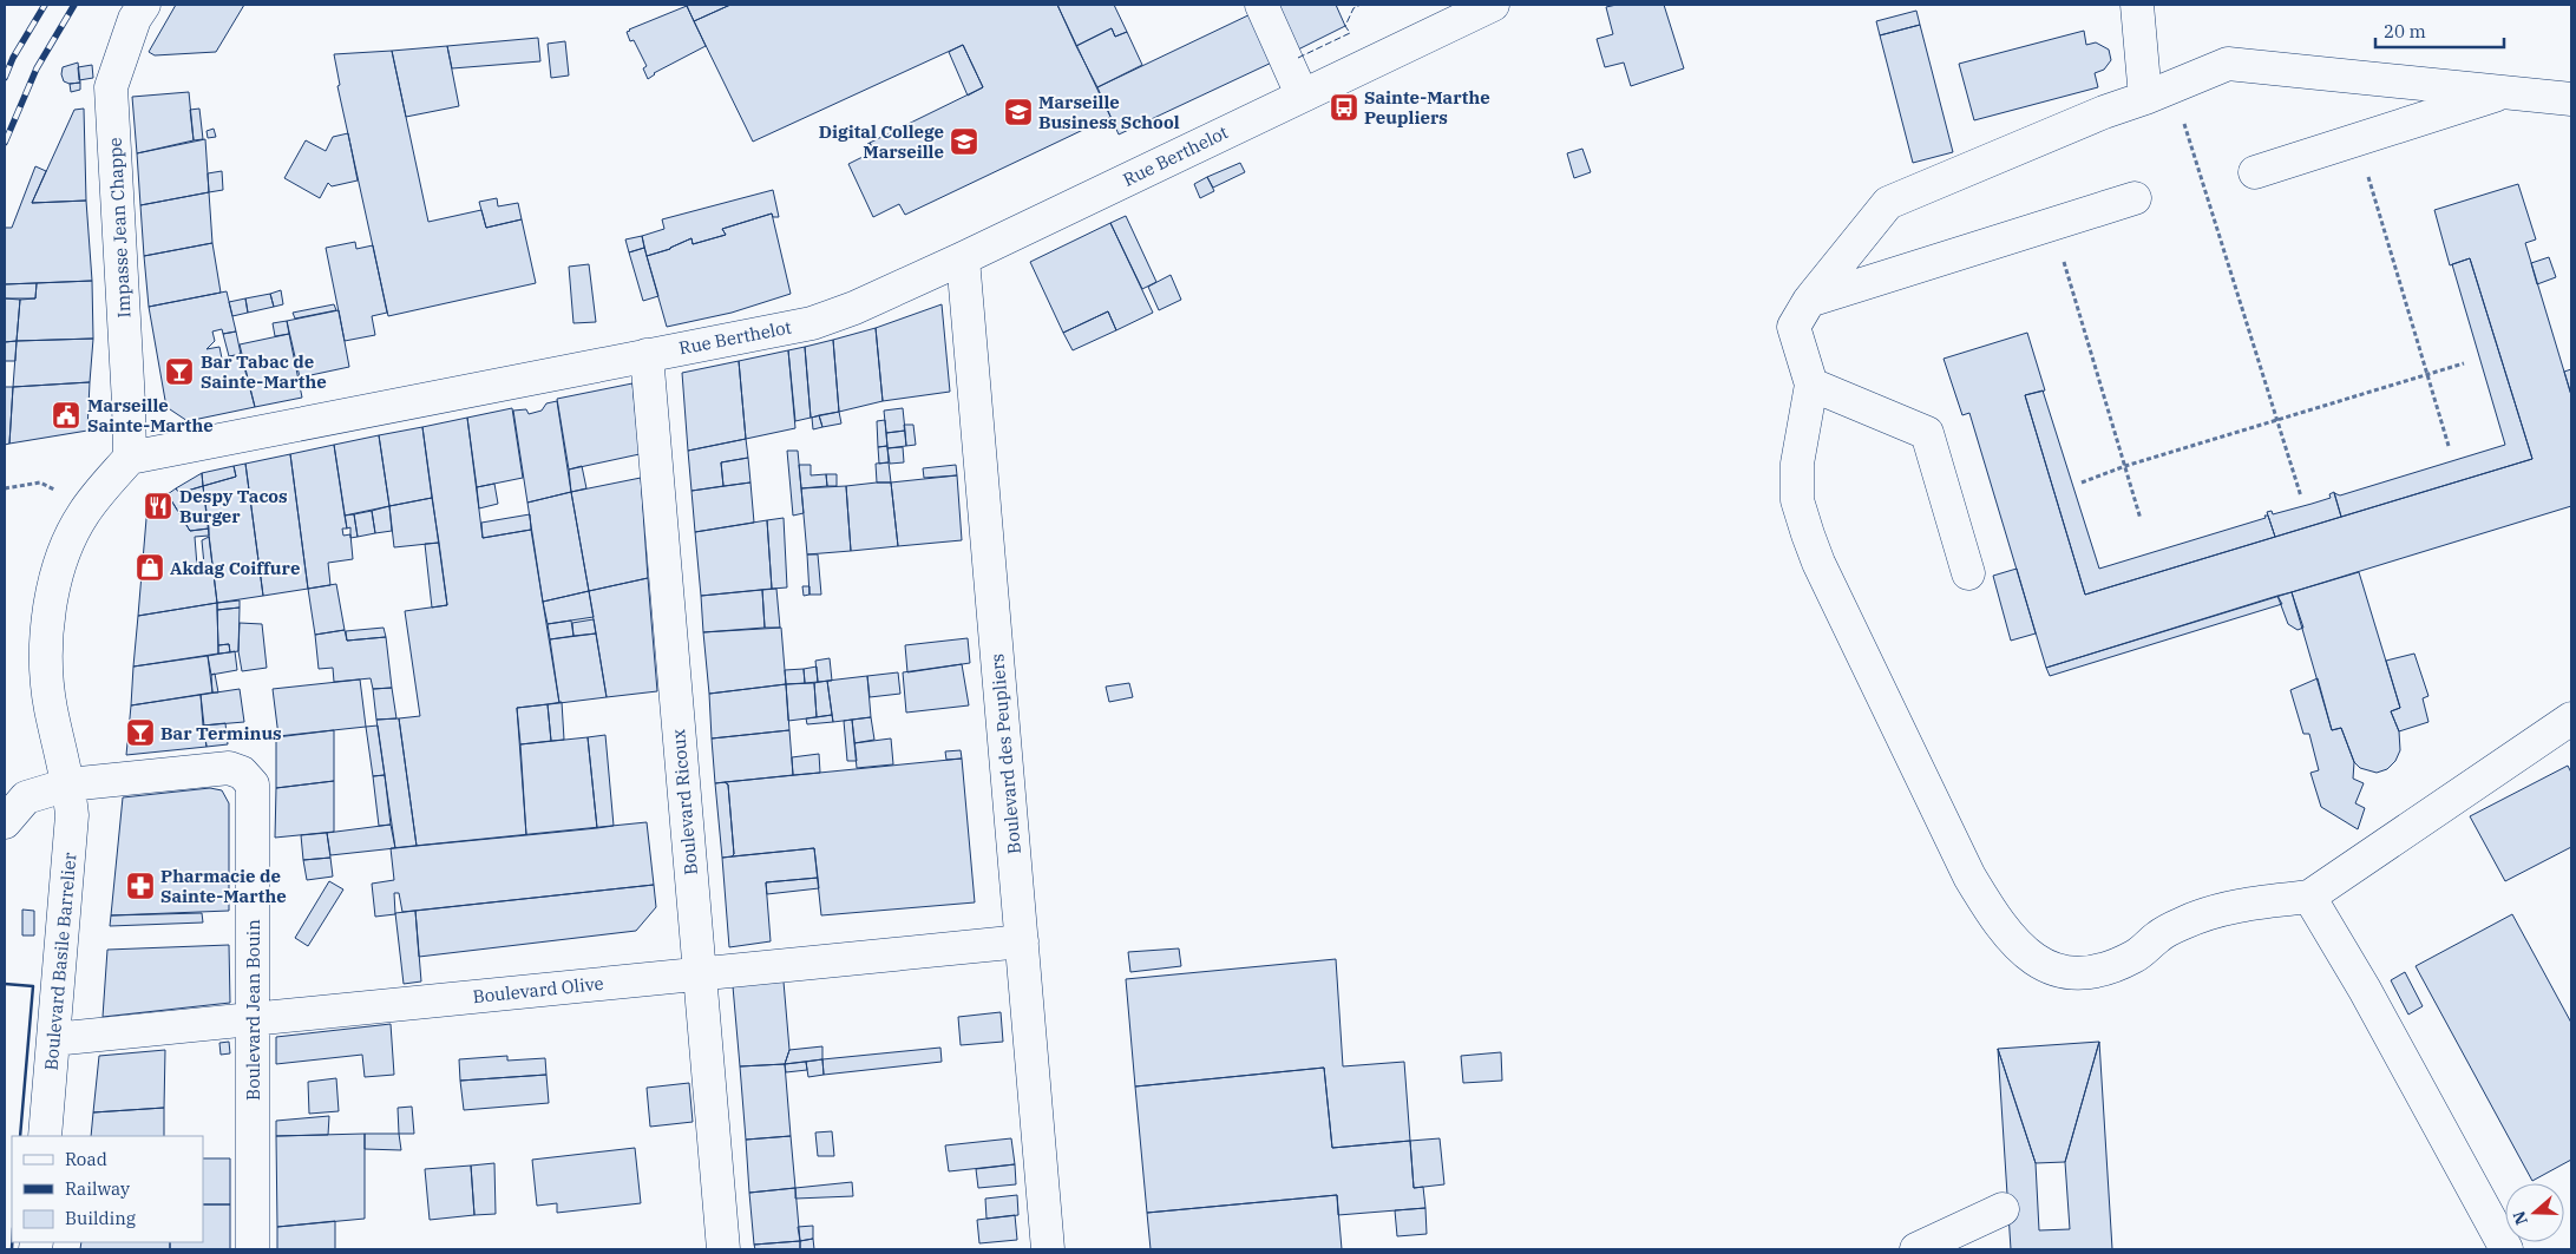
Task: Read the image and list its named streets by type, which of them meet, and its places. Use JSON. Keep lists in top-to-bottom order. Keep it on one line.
{"streets":{"street":["Rue Berthelot","Impasse Jean Chappe","Boulevard des Peupliers","Boulevard Ricoux","Boulevard Basile Barrelier","Boulevard Olive","Boulevard Jean Bouin"]},"crossings":[["Rue Berthelot","Impasse Jean Chappe"],["Rue Berthelot","Boulevard des Peupliers"],["Rue Berthelot","Boulevard Ricoux"],["Rue Berthelot","Boulevard Basile Barrelier"],["Impasse Jean Chappe","Boulevard Basile Barrelier"],["Boulevard des Peupliers","Boulevard Olive"],["Boulevard Ricoux","Boulevard Olive"],["Boulevard Basile Barrelier","Boulevard Olive"],["Boulevard Basile Barrelier","Boulevard Jean Bouin"],["Boulevard Olive","Boulevard Jean Bouin"]],"places":{"bus stop":["Sainte-Marthe Peupliers"],"school or university":["Marseille Business School","Digital College Marseille"],"bar":["Bar Tabac de Sainte-Marthe","Bar Terminus"],"public building":["Marseille Sainte-Marthe"],"restaurant":["Despy Tacos Burger"],"shop":["Akdag Coiffure"],"pharmacy":["Pharmacie de Sainte-Marthe"]},"legend":["Road","Railway","Building"],"scale_bar":"20 m","north":"left"}
